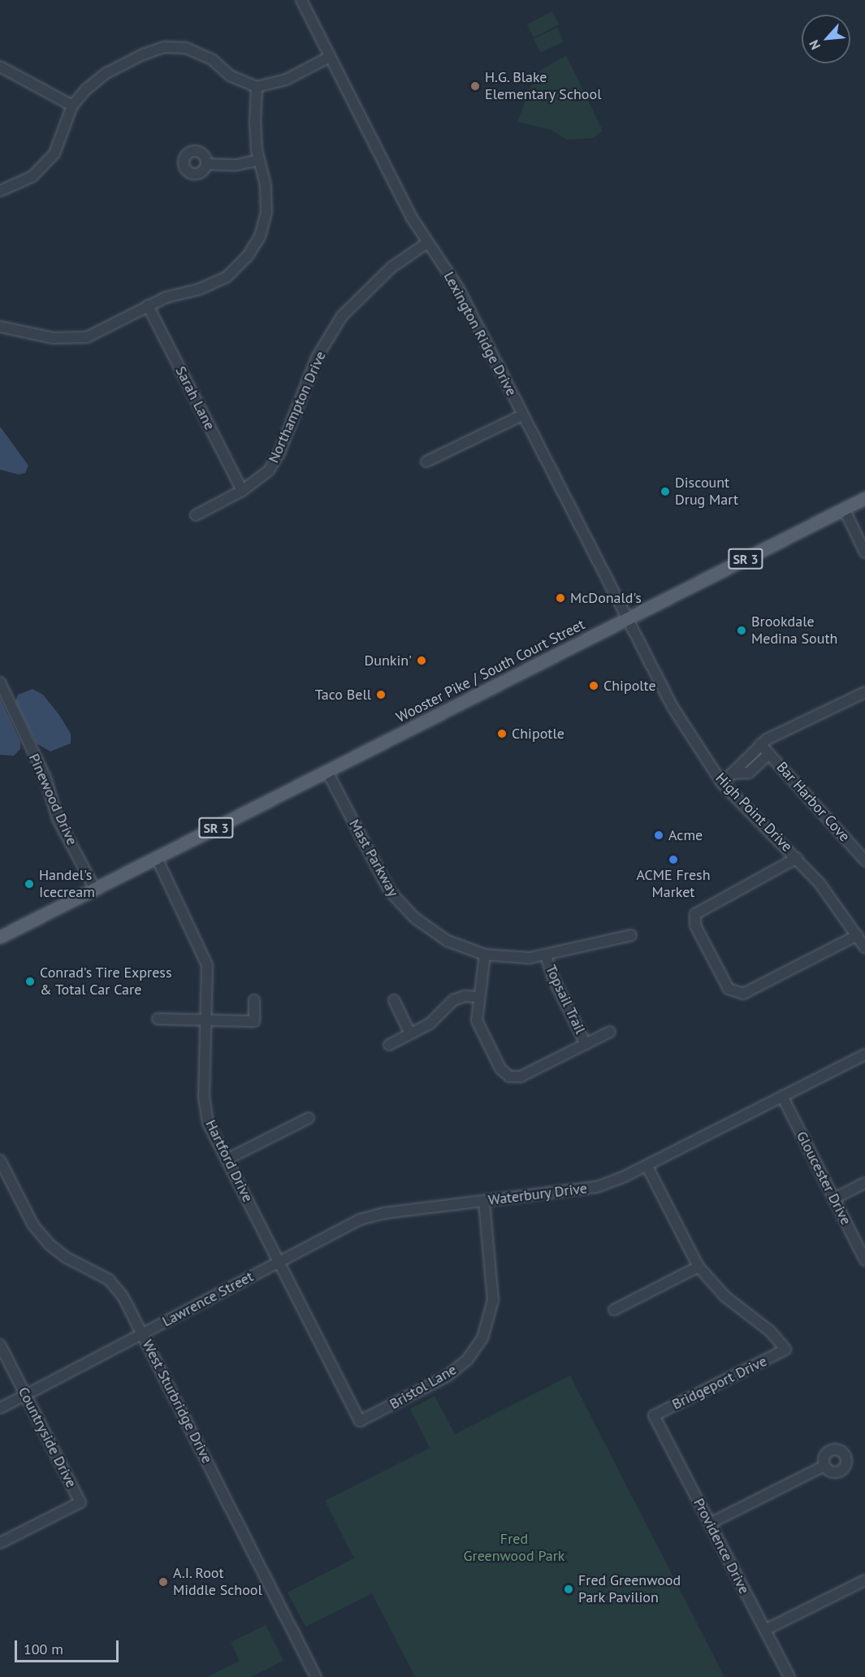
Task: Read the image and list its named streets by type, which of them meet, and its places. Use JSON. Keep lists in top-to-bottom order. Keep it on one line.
{"streets":{"main road":["SR 3","Wooster Pike / South Court Street"],"street":["Lexington Ridge Drive","Sarah Lane","Northampton Drive","Pinewood Drive","Bar Harbor Cove","High Point Drive","Mast Parkway","Topsail Trail","Hartford Drive","Gloucester Drive","Waterbury Drive","Lawrence Street","Bridgeport Drive","Bristol Lane","West Sturbridge Drive","Countryside Drive","Providence Drive"]},"crossings":[["Lexington Ridge Drive","Northampton Drive"],["Lexington Ridge Drive","Wooster Pike / South Court Street"],["Lexington Ridge Drive","High Point Drive"],["Sarah Lane","Northampton Drive"],["SR 3","Wooster Pike / South Court Street"],["SR 3","Pinewood Drive"],["SR 3","Hartford Drive"],["Wooster Pike / South Court Street","High Point Drive"],["Wooster Pike / South Court Street","Mast Parkway"],["Wooster Pike / South Court Street","Hartford Drive"],["Mast Parkway","Topsail Trail"],["Hartford Drive","Waterbury Drive"],["Hartford Drive","Lawrence Street"],["Hartford Drive","Bristol Lane"],["Gloucester Drive","Waterbury Drive"],["Waterbury Drive","Lawrence Street"],["Waterbury Drive","Bristol Lane"],["Lawrence Street","West Sturbridge Drive"],["Lawrence Street","Countryside Drive"],["Bridgeport Drive","Providence Drive"]],"parks":["Fred Greenwood Park"],"places":["H.G. Blake Elementary School","Discount Drug Mart","McDonald's","Brookdale Medina South","Dunkin'","Chipolte","Taco Bell","Chipotle","Acme","ACME Fresh Market","Handel's Icecream","Conrad's Tire Express & Total Car Care","A.I. Root Middle School","Fred Greenwood Park Pavilion"],"scale_bar":"100 m","north":"bottom left"}
